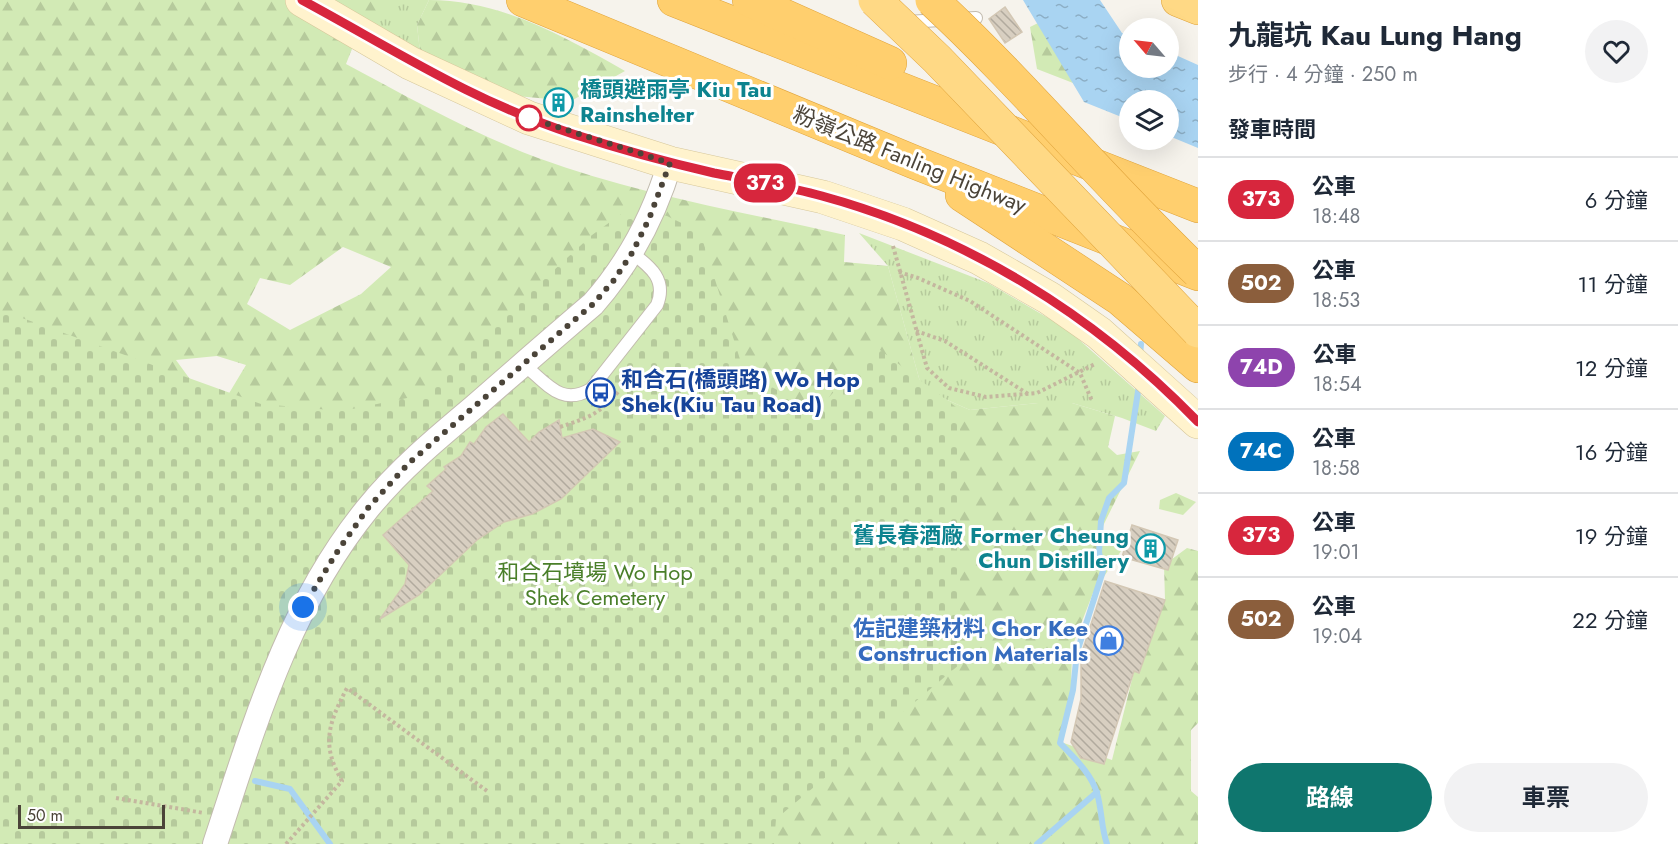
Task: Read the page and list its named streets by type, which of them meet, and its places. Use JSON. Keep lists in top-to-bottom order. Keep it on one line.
{"streets":{"highway":["粉嶺公路 Fanling Highway"]},"parks":["和合石墳場 Wo Hop Shek Cemetery"],"places":{"building":["橋頭避雨亭 Kiu Tau Rainshelter","舊長春酒廠 Former Cheung Chun Distillery"],"bus stop":["和合石(橋頭路) Wo Hop Shek(Kiu Tau Road)"],"shop":["佐記建築材料 Chor Kee Construction Materials"]},"lines":["bus line 373"],"scale_bar":"50 m","north":"top left","page":{"on_map":"373","heading":[["九龍坑 Kau Lung Hang","步行 · 4 分鐘 · 250 m"],"發車時間"],"list":[{"mark":"373","name":"公車","note":"18:48","value":"6 分鐘"},{"mark":"502","name":"公車","note":"18:53","value":"11 分鐘"},{"mark":"74D","name":"公車","note":"18:54","value":"12 分鐘"},{"mark":"74C","name":"公車","note":"18:58","value":"16 分鐘"},{"mark":"373","name":"公車","note":"19:01","value":"19 分鐘"},{"mark":"502","name":"公車","note":"19:04","value":"22 分鐘"}],"buttons":["路線","車票"],"scale":"50 m"}}
